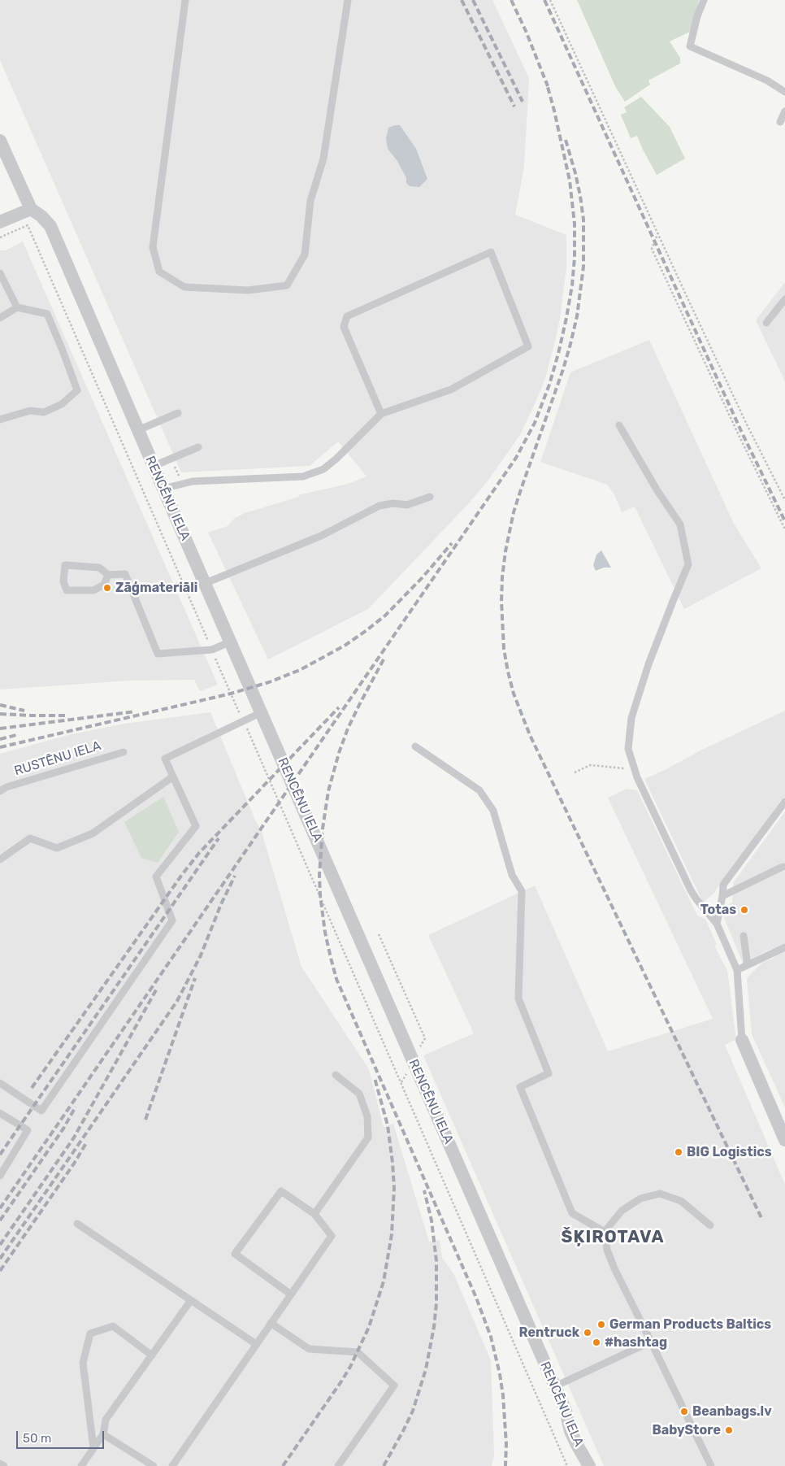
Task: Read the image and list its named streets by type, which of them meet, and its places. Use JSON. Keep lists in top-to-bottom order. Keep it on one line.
{"streets":{"street":["RENCĒNU IELA"],"lane":["RUSTĒNU IELA"]},"districts":["ŠĶIROTAVA"],"places":["Zāģmateriāli","Totas","BIG Logistics","German Products Baltics","Rentruck","#hashtag","Beanbags.lv","BabyStore"],"scale_bar":"50 m"}
